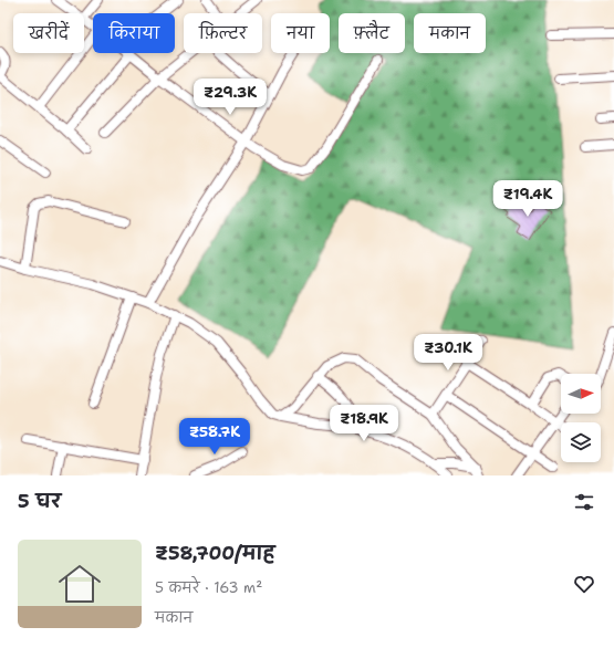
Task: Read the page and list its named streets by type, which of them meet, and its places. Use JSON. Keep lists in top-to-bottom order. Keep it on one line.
{"north":"right","page":{"chip":["खरीदें","किराया","फ़िल्टर","नया","फ़्लैट","मकान"],"price":["₹29.3K","₹19.4K","₹30.1K","₹18.9K","₹58.7K"],"heading":"5 घर","list":[{"name":"₹58,700/माह","note":"5 कमरे · 163 m² · मकान"}]}}
